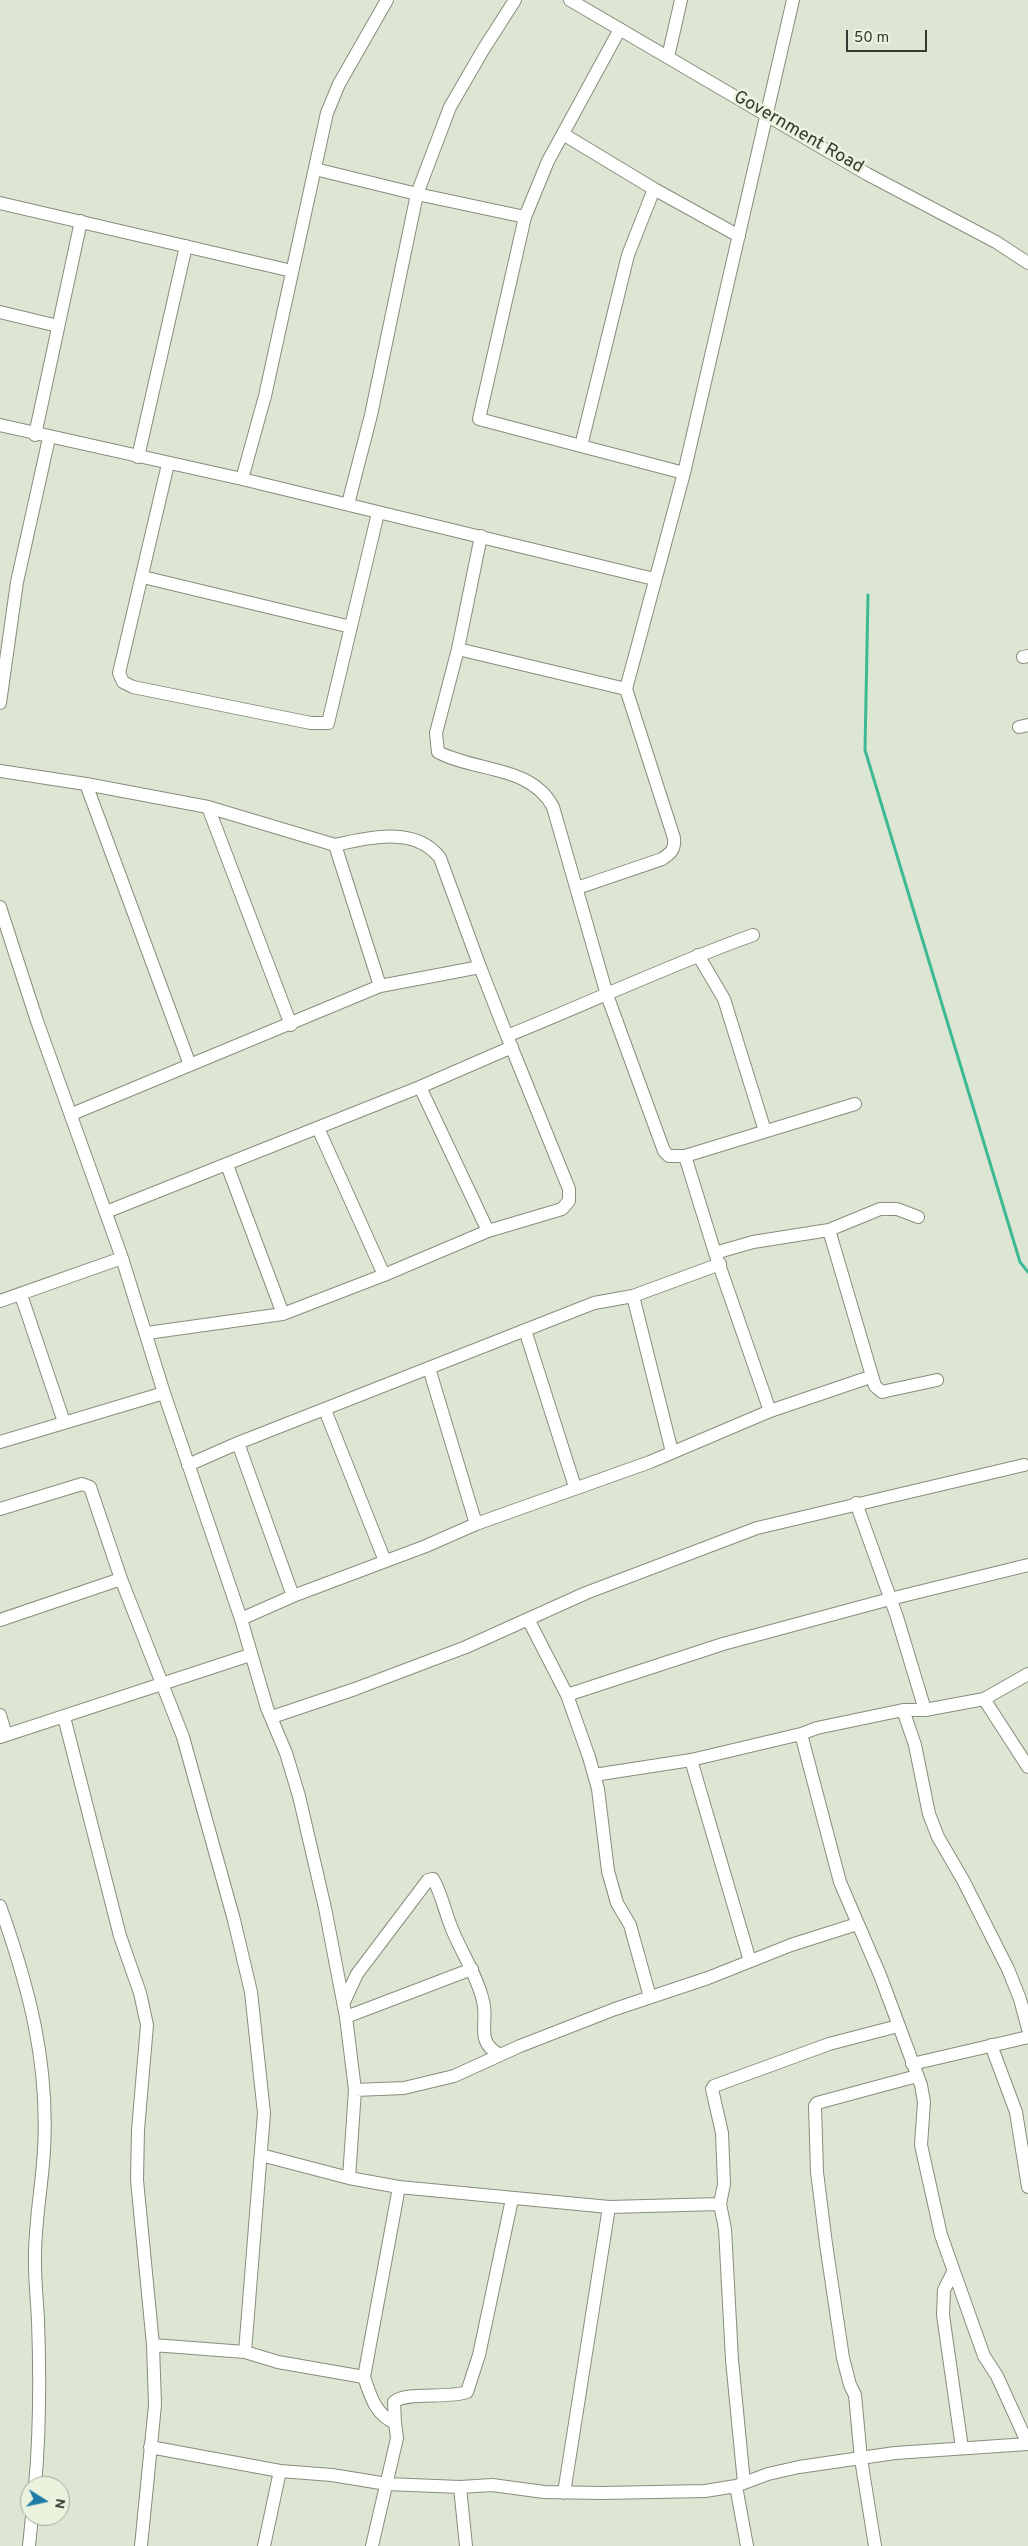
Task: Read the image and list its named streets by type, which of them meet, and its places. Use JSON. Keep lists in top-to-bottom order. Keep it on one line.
{"streets":{"street":["Government Road"]},"scale_bar":"50 m","north":"right"}
